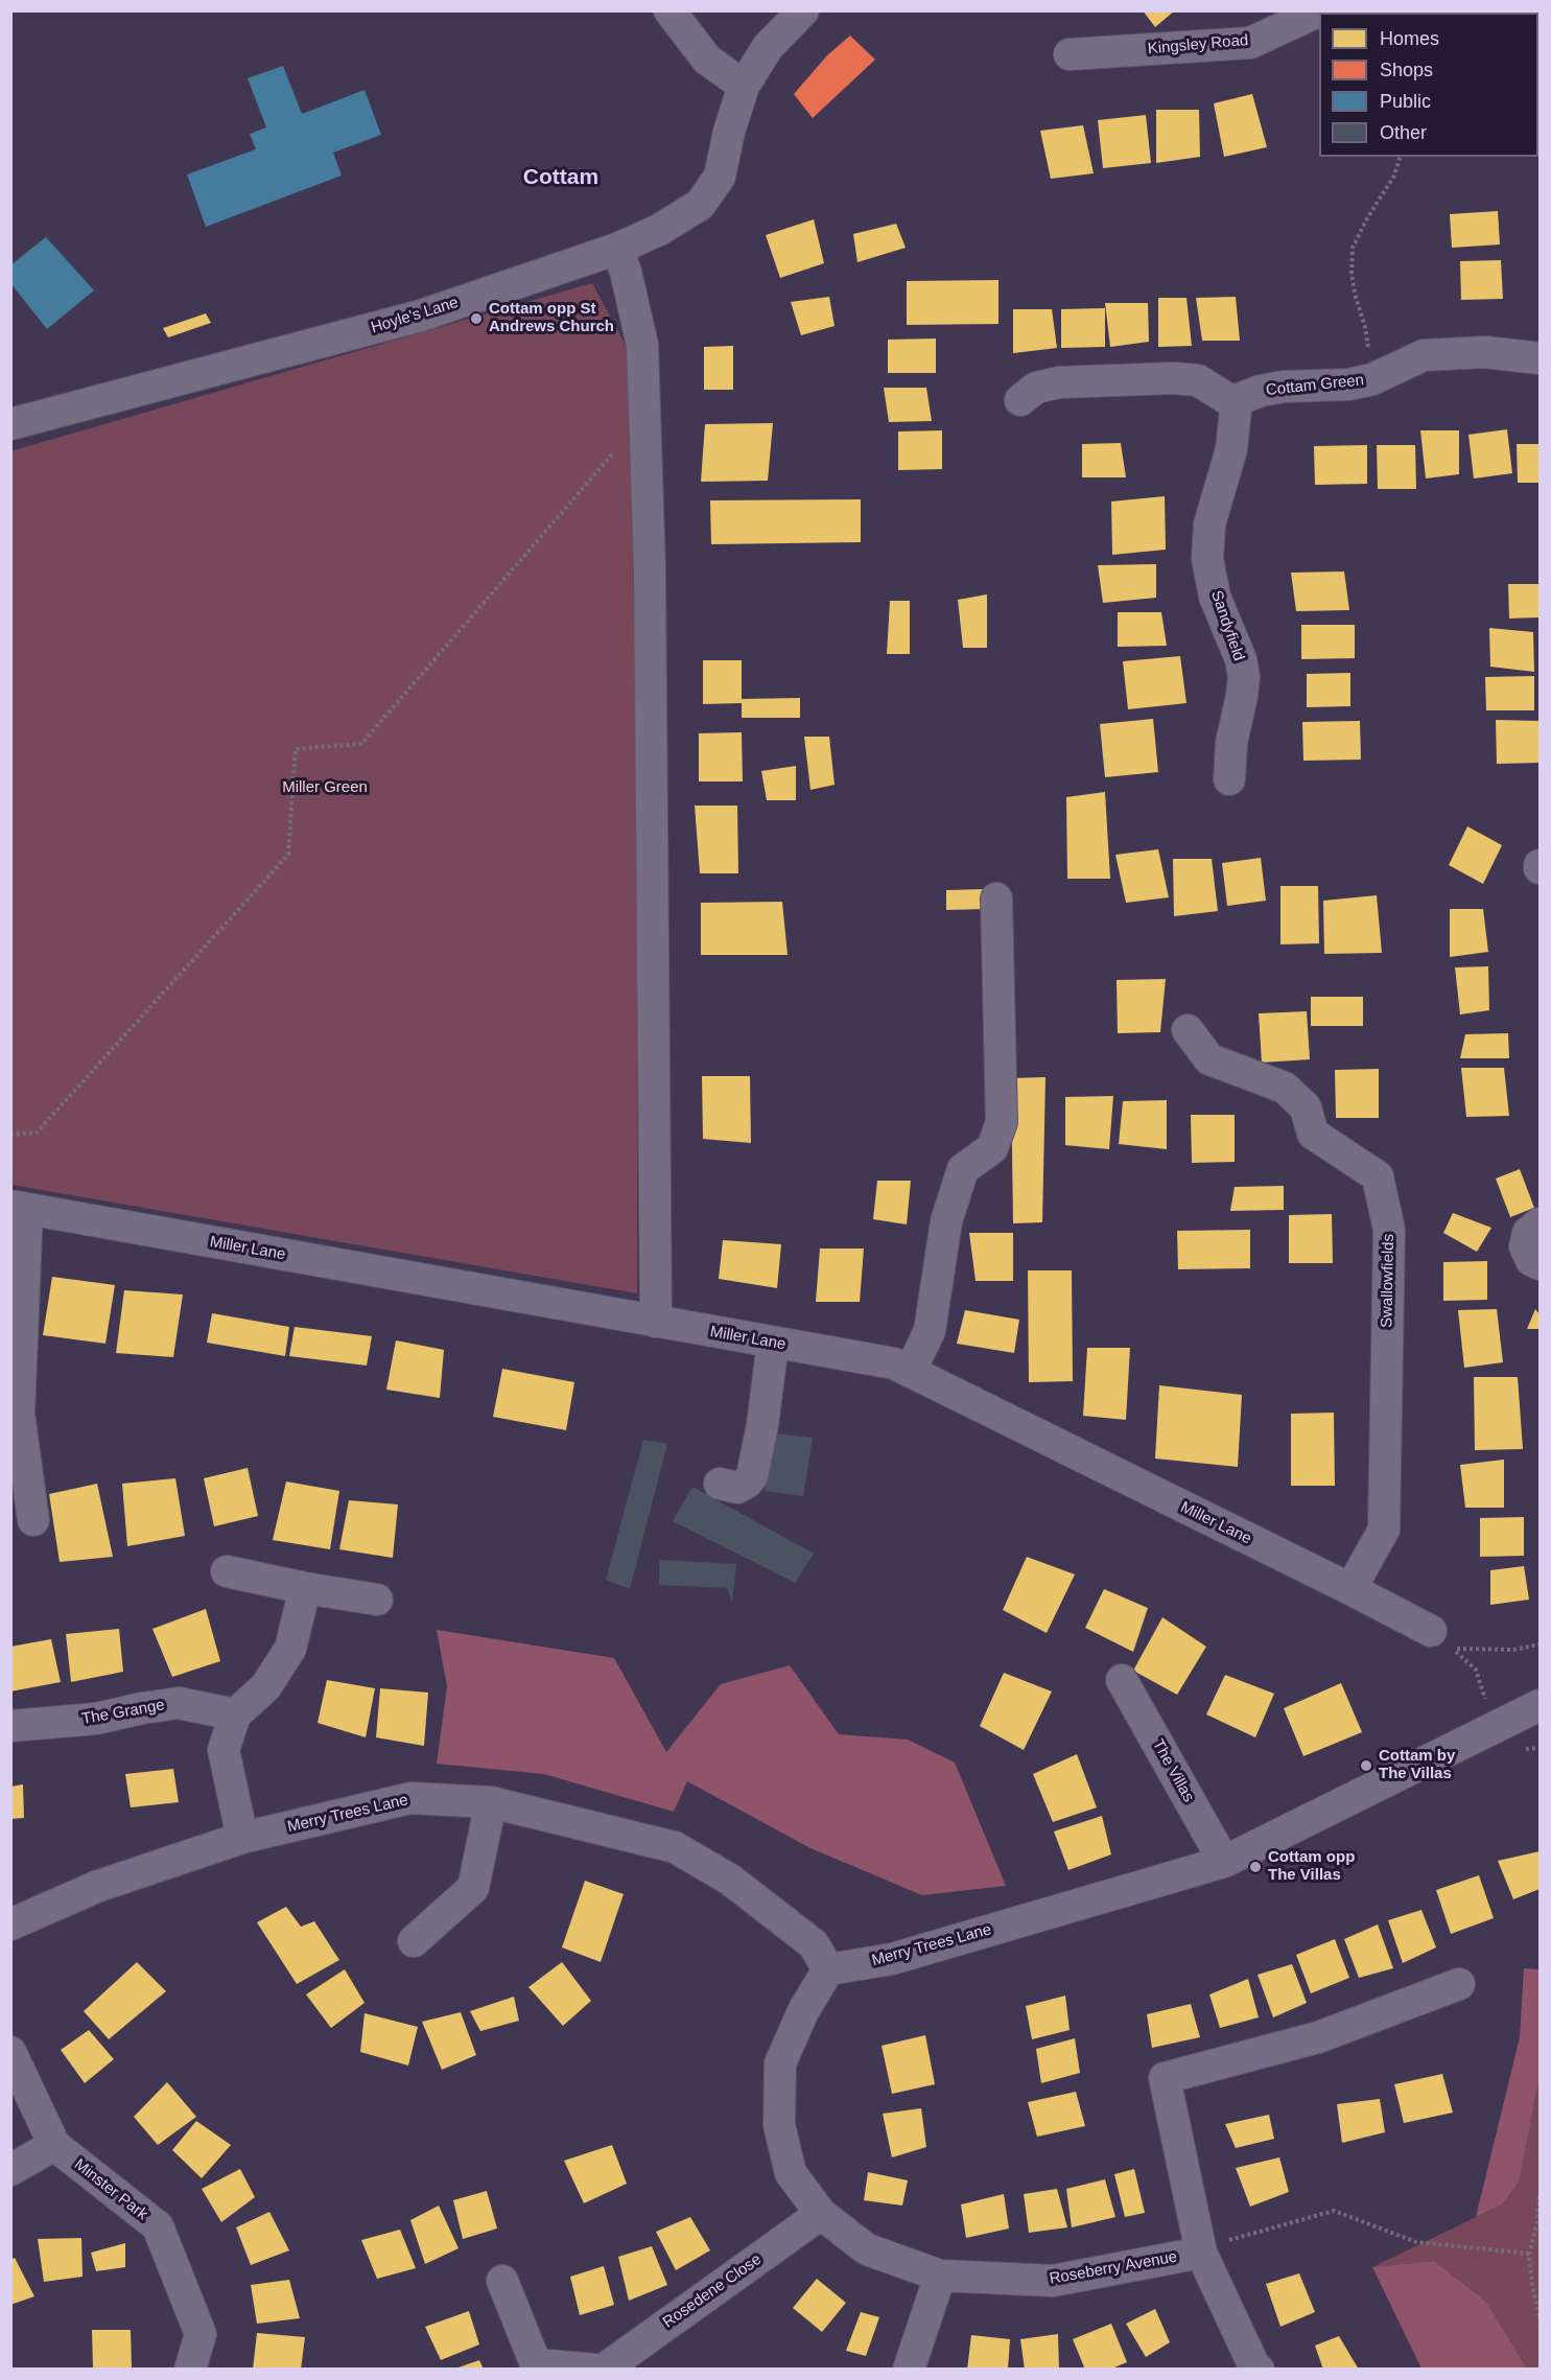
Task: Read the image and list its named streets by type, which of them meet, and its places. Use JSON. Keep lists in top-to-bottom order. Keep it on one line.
{"streets":{"street":["Kingsley Road","Hoyle's Lane","Cottam Green","Sandyfield","Miller Lane","Swallowfields","The Grange","The Villas","Merry Trees Lane","Minster Park","Roseberry Avenue","Rosedene Close"]},"crossings":[["Cottam Green","Sandyfield"],["Miller Lane","Swallowfields"],["The Villas","Merry Trees Lane"],["Merry Trees Lane","Roseberry Avenue"],["Roseberry Avenue","Rosedene Close"]],"districts":["Cottam"],"parks":["Miller Green"],"places":["Cottam opp St Andrews Church","Cottam by The Villas","Cottam opp The Villas"],"legend":["Homes","Shops","Public","Other"]}
